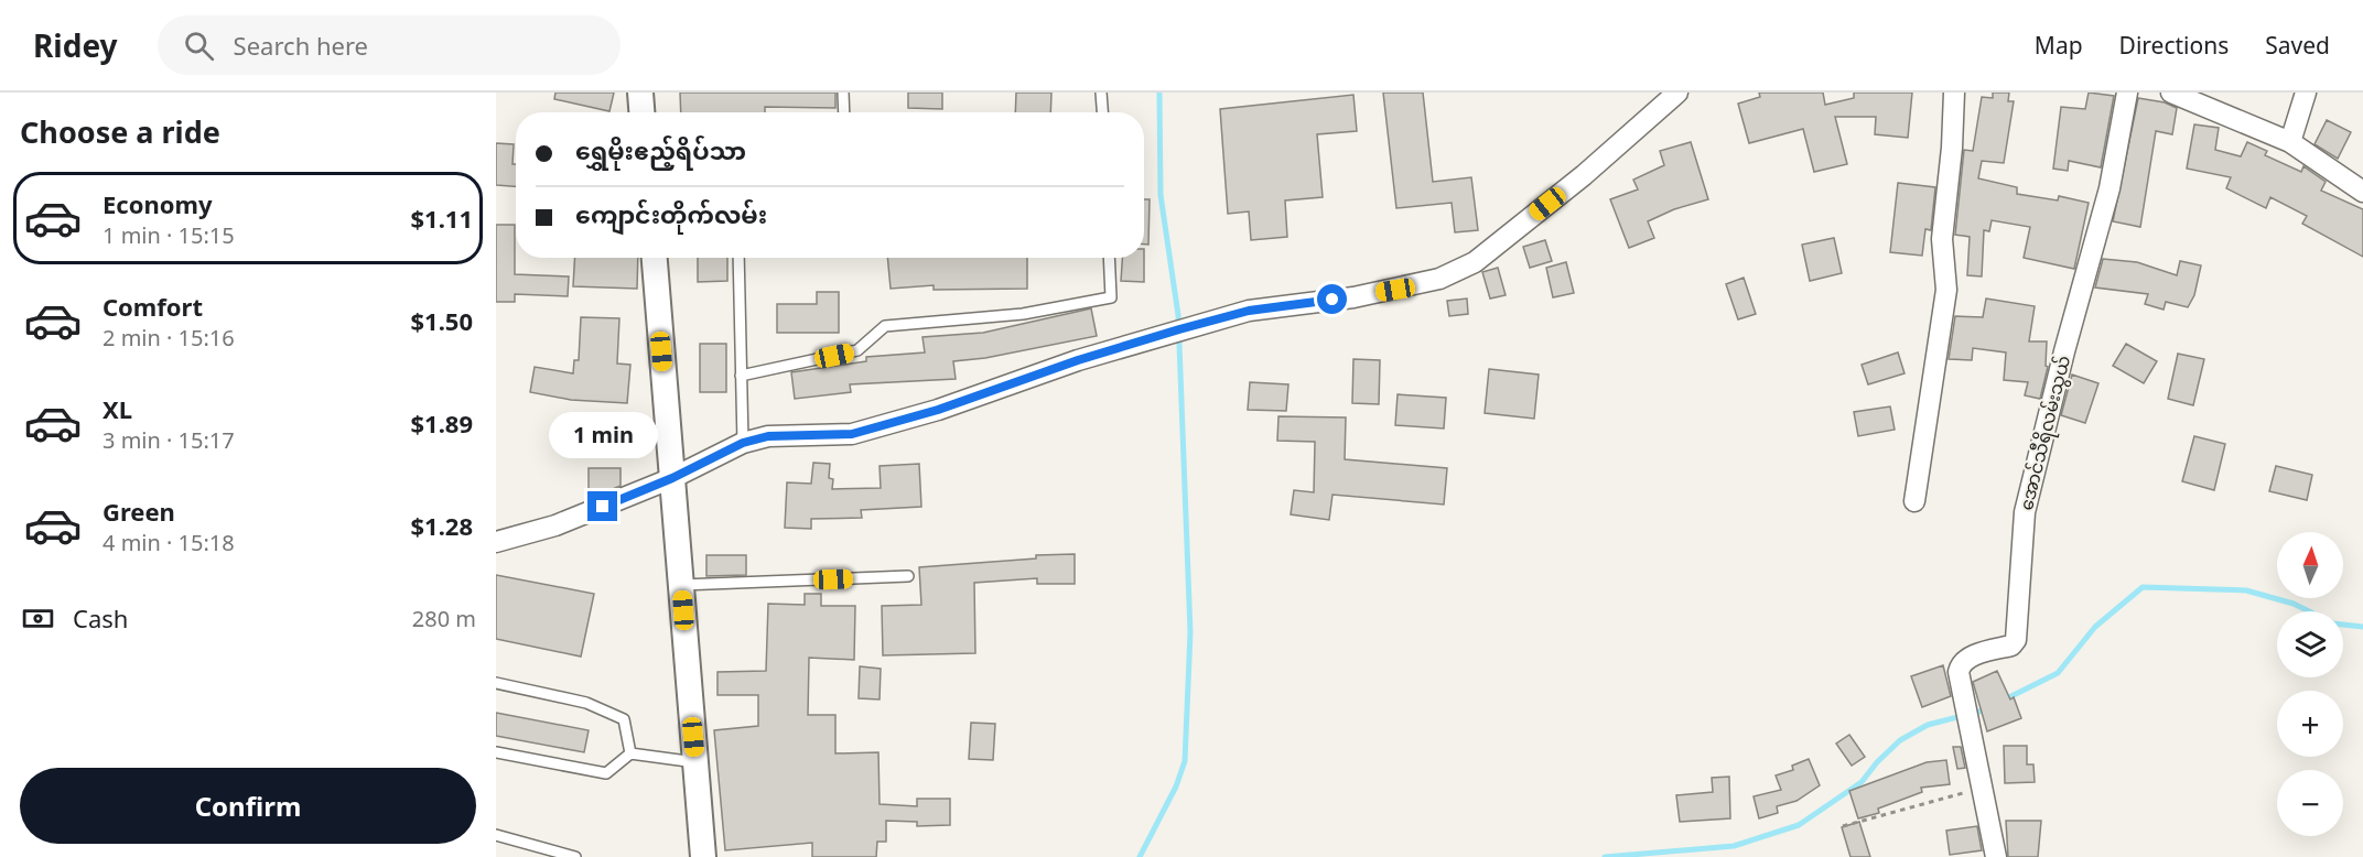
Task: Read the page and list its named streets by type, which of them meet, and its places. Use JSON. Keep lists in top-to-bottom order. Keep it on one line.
{"streets":{"street":["အောင်သီရိလမ်းသွယ်"]},"north":"top","page":{"header":"Ridey","search":"Search here","nav":["Map","Directions","Saved"],"heading":"Choose a ride","banner":["ရွှေမိုးဧည့်ရိပ်သာ","ကျောင်းတိုက်လမ်း"],"list":[{"name":"Economy","note":"1 min · 15:15","value":"$1.11"},{"name":"Comfort","note":"2 min · 15:16","value":"$1.50"},{"name":"XL","note":"3 min · 15:17","value":"$1.89"},{"name":"Green","note":"4 min · 15:18","value":"$1.28"}],"bubble":"1 min","map_buttons":["+","−"],"pay":["Cash","280 m"],"buttons":"Confirm"}}
